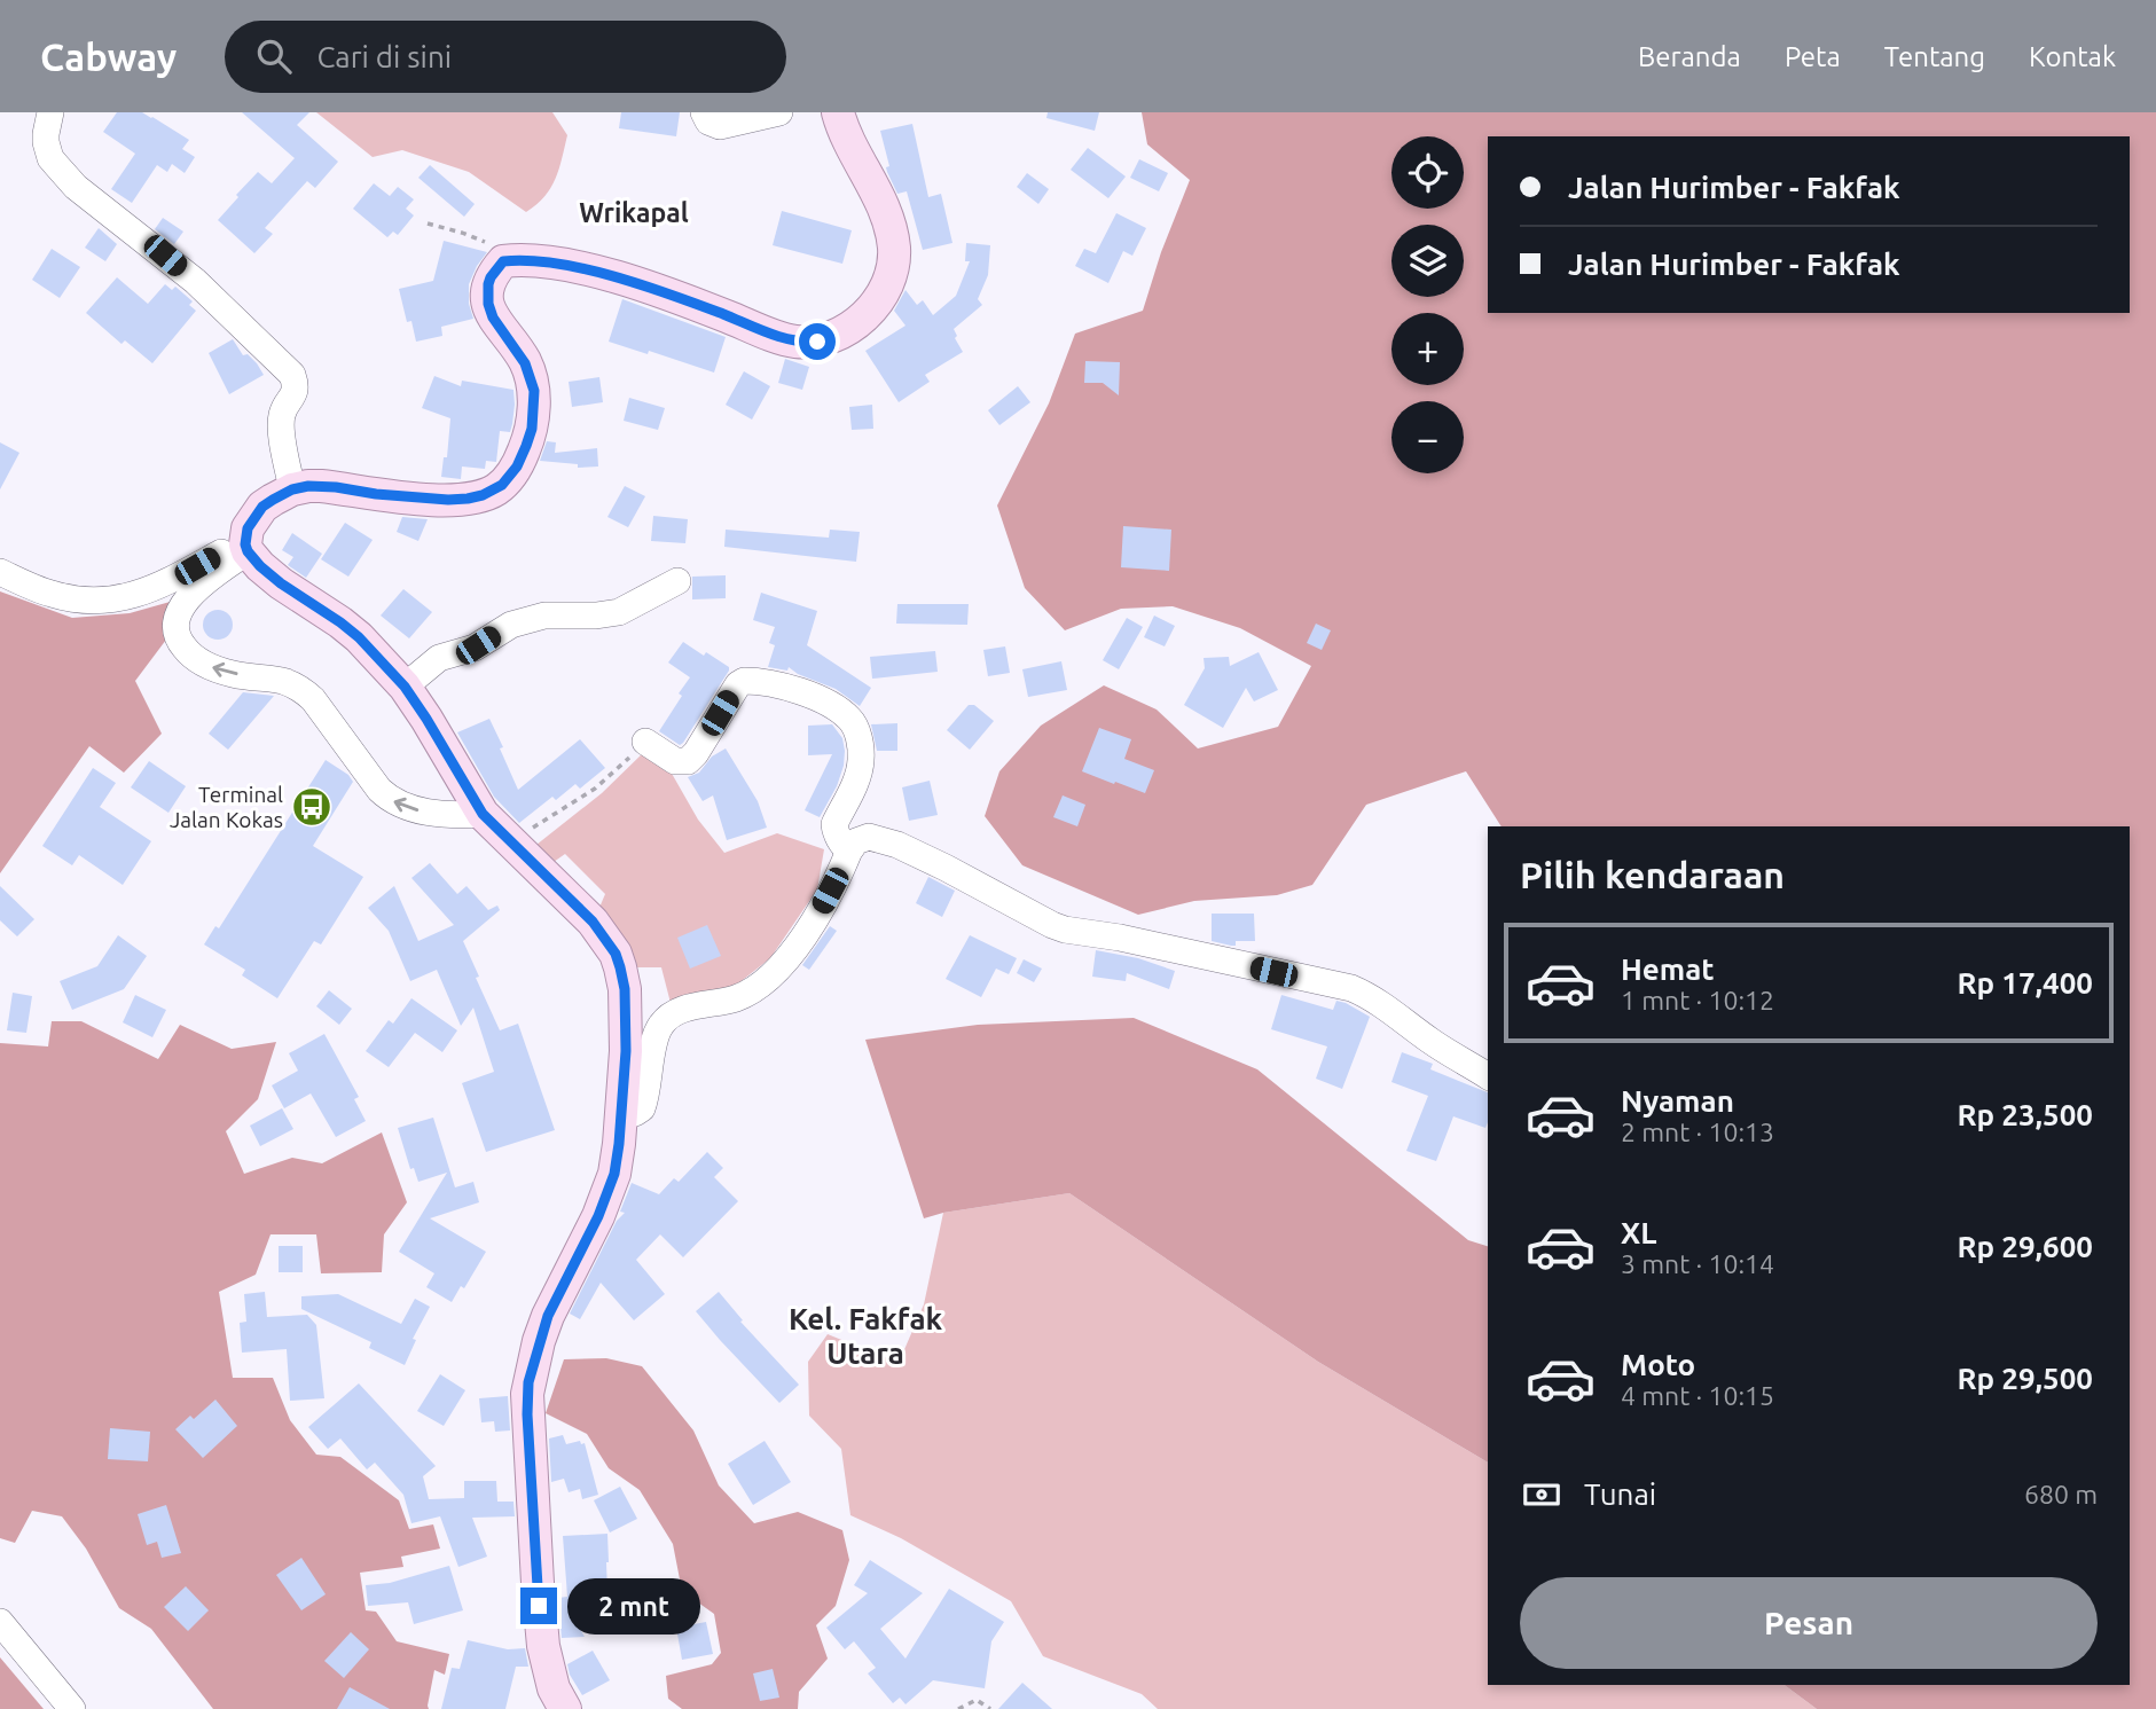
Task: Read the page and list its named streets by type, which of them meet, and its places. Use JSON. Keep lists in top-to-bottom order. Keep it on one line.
{"districts":["Wrikapal","Kel. Fakfak Utara"],"places":{"bus stop":["Terminal Jalan Kokas"]},"page":{"header":"Cabway","search":"Cari di sini","nav":["Beranda","Peta","Tentang","Kontak"],"map_buttons":["+","−"],"banner":["Jalan Hurimber - Fakfak","Jalan Hurimber - Fakfak"],"heading":"Pilih kendaraan","list":[{"name":"Hemat","note":"1 mnt · 10:12","value":"Rp 17,400"},{"name":"Nyaman","note":"2 mnt · 10:13","value":"Rp 23,500"},{"name":"XL","note":"3 mnt · 10:14","value":"Rp 29,600"},{"name":"Moto","note":"4 mnt · 10:15","value":"Rp 29,500"}],"pay":["Tunai","680 m"],"buttons":"Pesan","bubble":"2 mnt"}}
